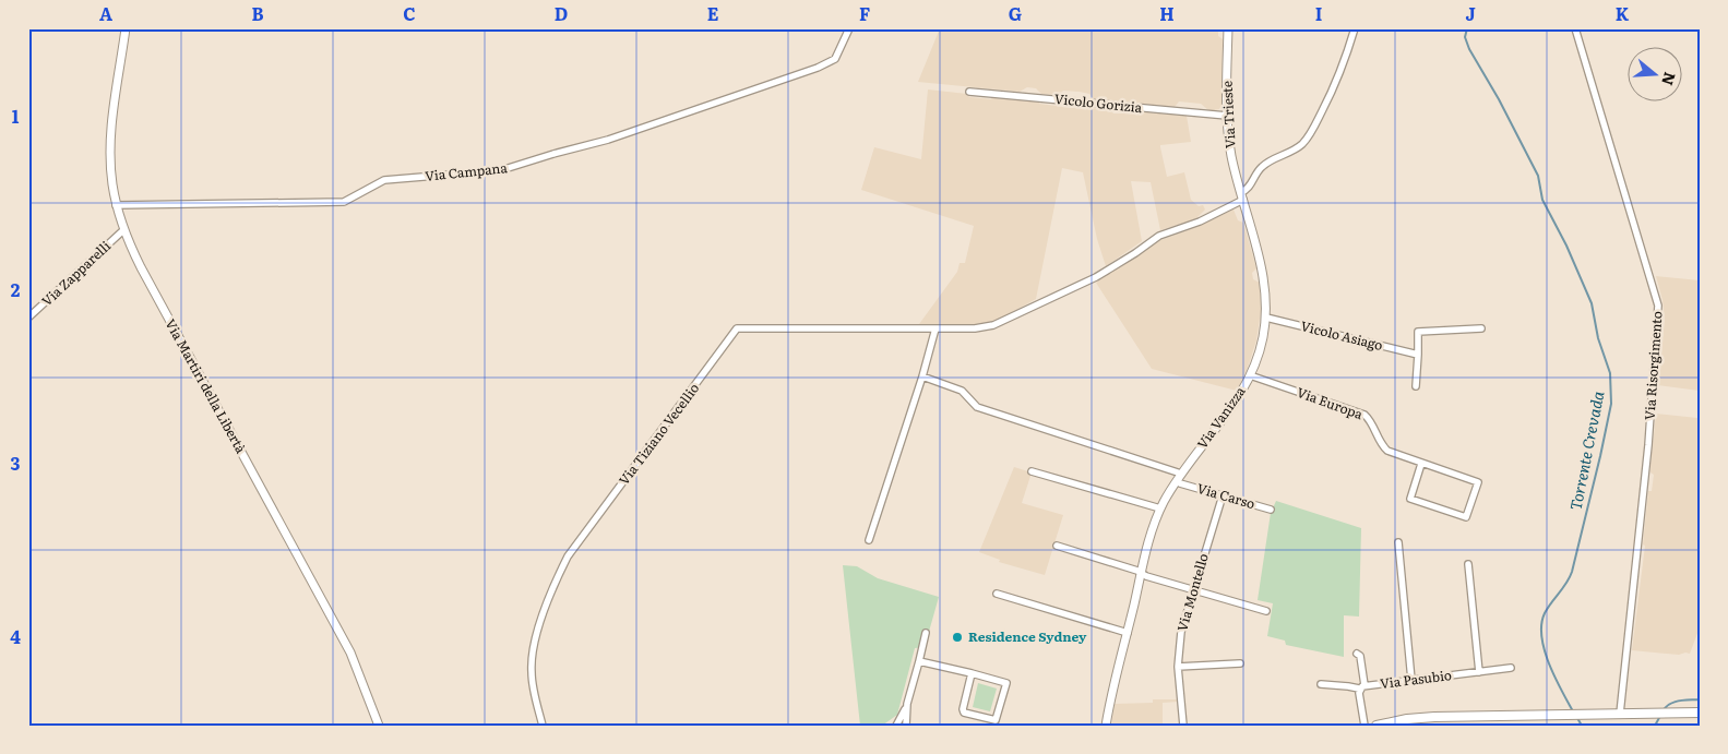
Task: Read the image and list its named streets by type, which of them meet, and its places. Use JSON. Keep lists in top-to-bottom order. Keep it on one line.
{"streets":{"street":["Vicolo Gorizia","Via Trieste","Via Campana","Via Zapparelli","Vicolo Asiago","Via Risorgimento","Via Martiri della Libertà","Via Europa","Via Vanizza","Via Tiziano Vecellio","Via Carso","Via Montello","Via Pasubio"]},"crossings":[["Vicolo Gorizia","Via Trieste"],["Via Trieste","Via Vanizza"],["Via Trieste","Via Tiziano Vecellio"],["Via Campana","Via Martiri della Libertà"],["Via Zapparelli","Via Martiri della Libertà"],["Vicolo Asiago","Via Vanizza"],["Via Europa","Via Vanizza"],["Via Vanizza","Via Tiziano Vecellio"],["Via Carso","Via Montello"]],"water":["Torrente Crevada"],"places":["Residence Sydney"],"north":"right","grid":{"columns":["A","B","C","D","E","F","G","H","I","J","K"],"rows":["1","2","3","4"]}}
